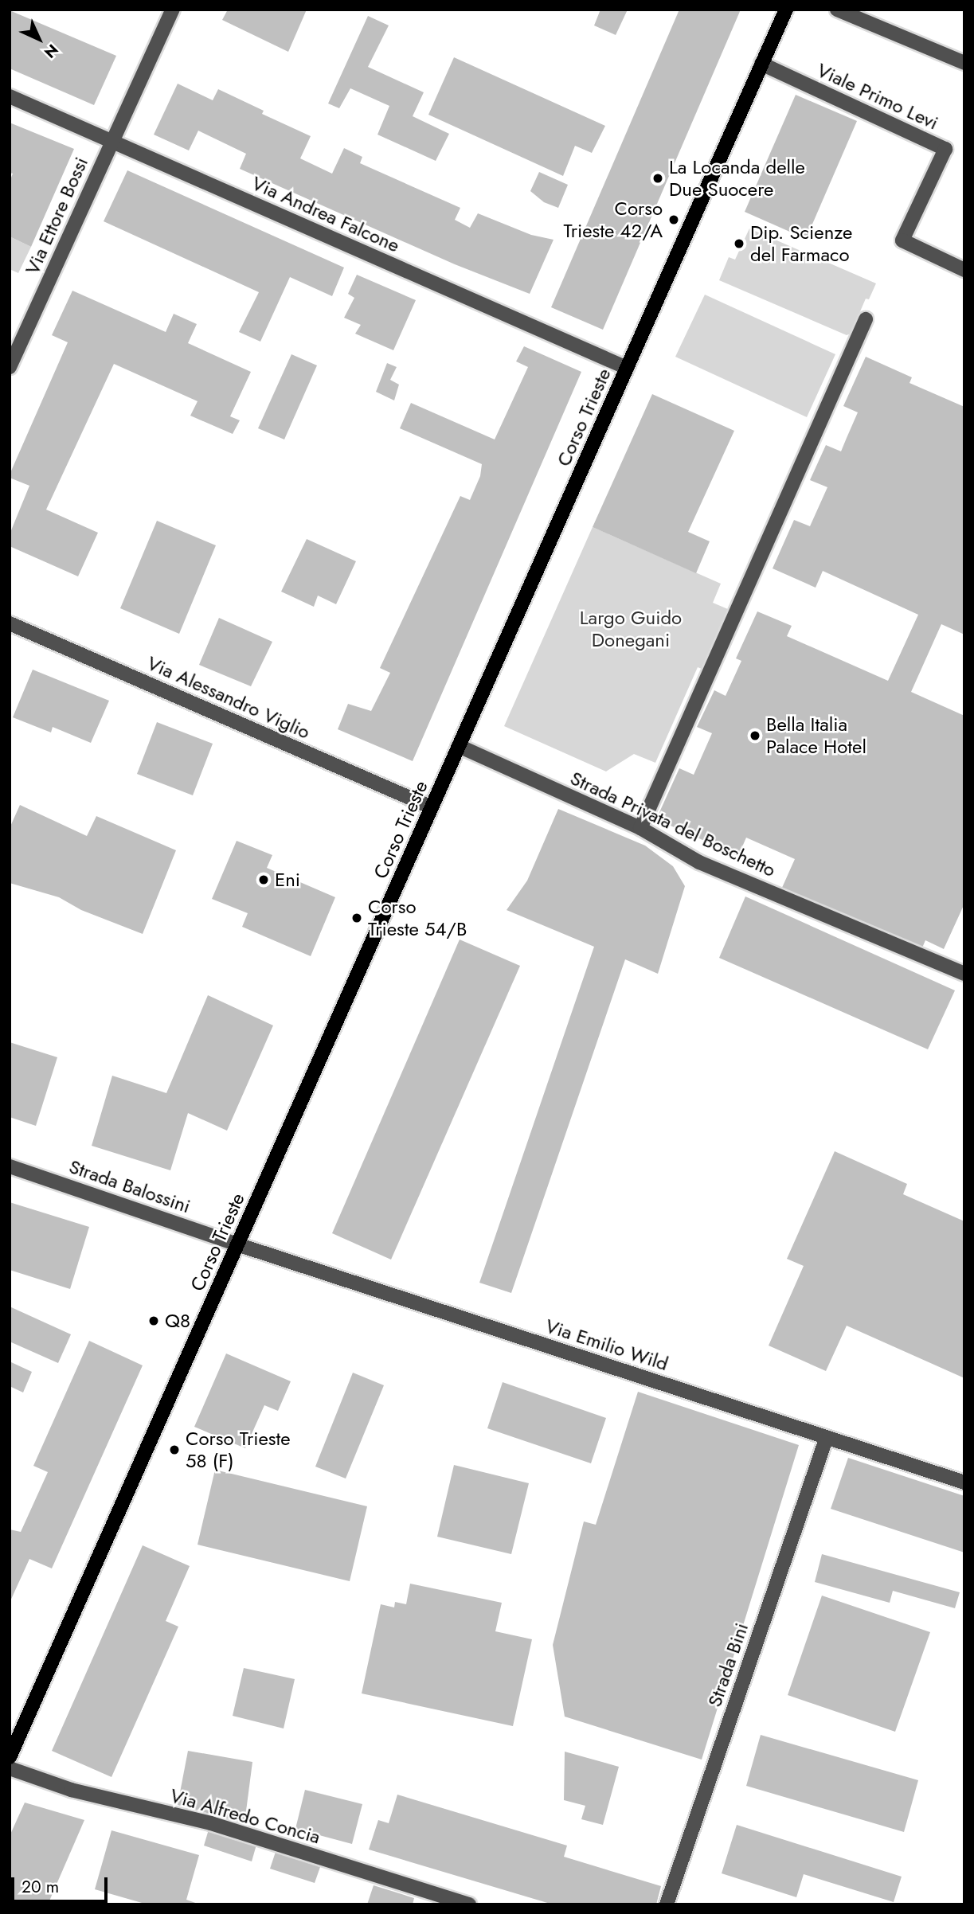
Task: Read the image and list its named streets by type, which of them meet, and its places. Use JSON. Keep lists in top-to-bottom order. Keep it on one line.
{"streets":{"main road":["Corso Trieste"],"street":["Viale Primo Levi","Via Andrea Falcone","Via Ettore Bossi","Via Alessandro Viglio","Strada Privata del Boschetto","Strada Balossini","Via Emilio Wild","Strada Bini","Via Alfredo Concia"]},"crossings":[["Viale Primo Levi","Corso Trieste"],["Via Andrea Falcone","Via Ettore Bossi"],["Via Andrea Falcone","Corso Trieste"],["Corso Trieste","Via Alessandro Viglio"],["Corso Trieste","Strada Privata del Boschetto"],["Corso Trieste","Strada Balossini"],["Corso Trieste","Via Emilio Wild"],["Strada Balossini","Via Emilio Wild"],["Via Emilio Wild","Strada Bini"]],"parks":["Largo Guido Donegani"],"places":["La Locanda delle Due Suocere","Corso Trieste 42/A","Dip. Scienze del Farmaco","Bella Italia Palace Hotel","Eni","Corso Trieste 54/B","Q8","Corso Trieste 58 (F)"],"scale_bar":"20 m","north":"bottom right"}
